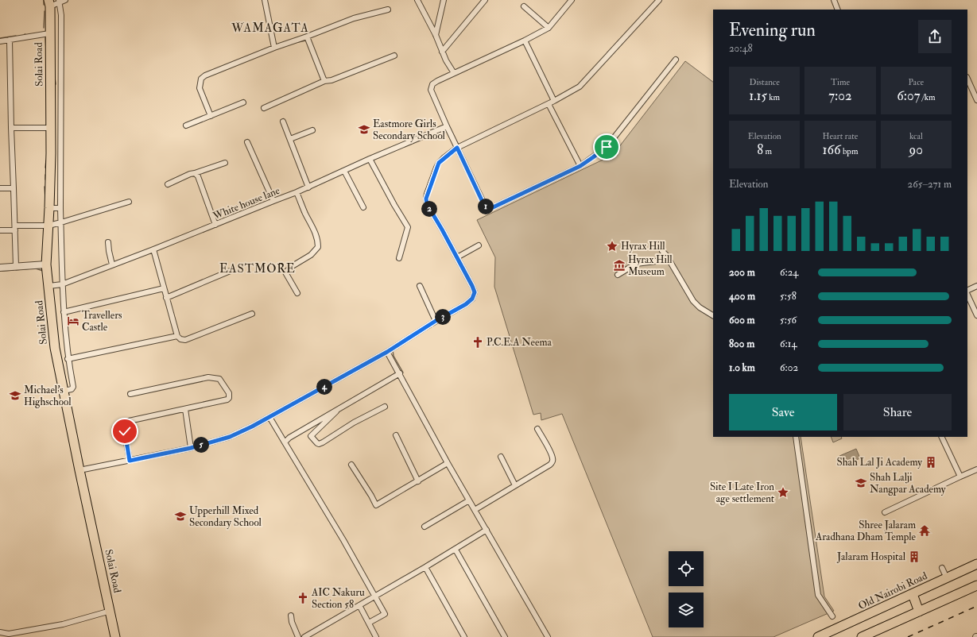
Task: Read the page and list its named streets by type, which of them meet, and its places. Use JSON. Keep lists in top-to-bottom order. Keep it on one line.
{"streets":{"highway":["Solai Road","Old Nairobi Road"],"street":["White house lane"]},"crossings":[["Solai Road","White house lane"]],"districts":["WAMAGATA","EASTMORE"],"places":{"school or university":["Eastmore Girls Secondary School","Michael's Highschool","Shah Lalji Nangpar Academy","Upperhill Mixed Secondary School"],"place":["Hyrax Hill","Site I Late Iron age settlement"],"museum":["Hyrax Hill Museum"],"hotel":["Travellers Castle"],"church":["P.C.E.A Neema","AIC Nakuru Section 58"],"building":["Shah Lal Ji Academy","Jalaram Hospital"],"temple":["Shree Jalaram Aradhana Dham Temple"]},"page":{"heading":["Evening run","20:48"],"stats":[["Distance","1.15 km"],["Time","7:02"],["Pace","6:07 /km"],["Elevation","8 m"],["Heart rate","166 bpm"],["kcal","90"]],"chart":["Elevation","265–271 m"],"pins":["1","2","3","4","5"],"list":[{"name":"200 m","note":"6:24"},{"name":"400 m","note":"5:58"},{"name":"600 m","note":"5:56"},{"name":"800 m","note":"6:14"},{"name":"1.0 km","note":"6:02"}],"buttons":["Save","Share"]}}
